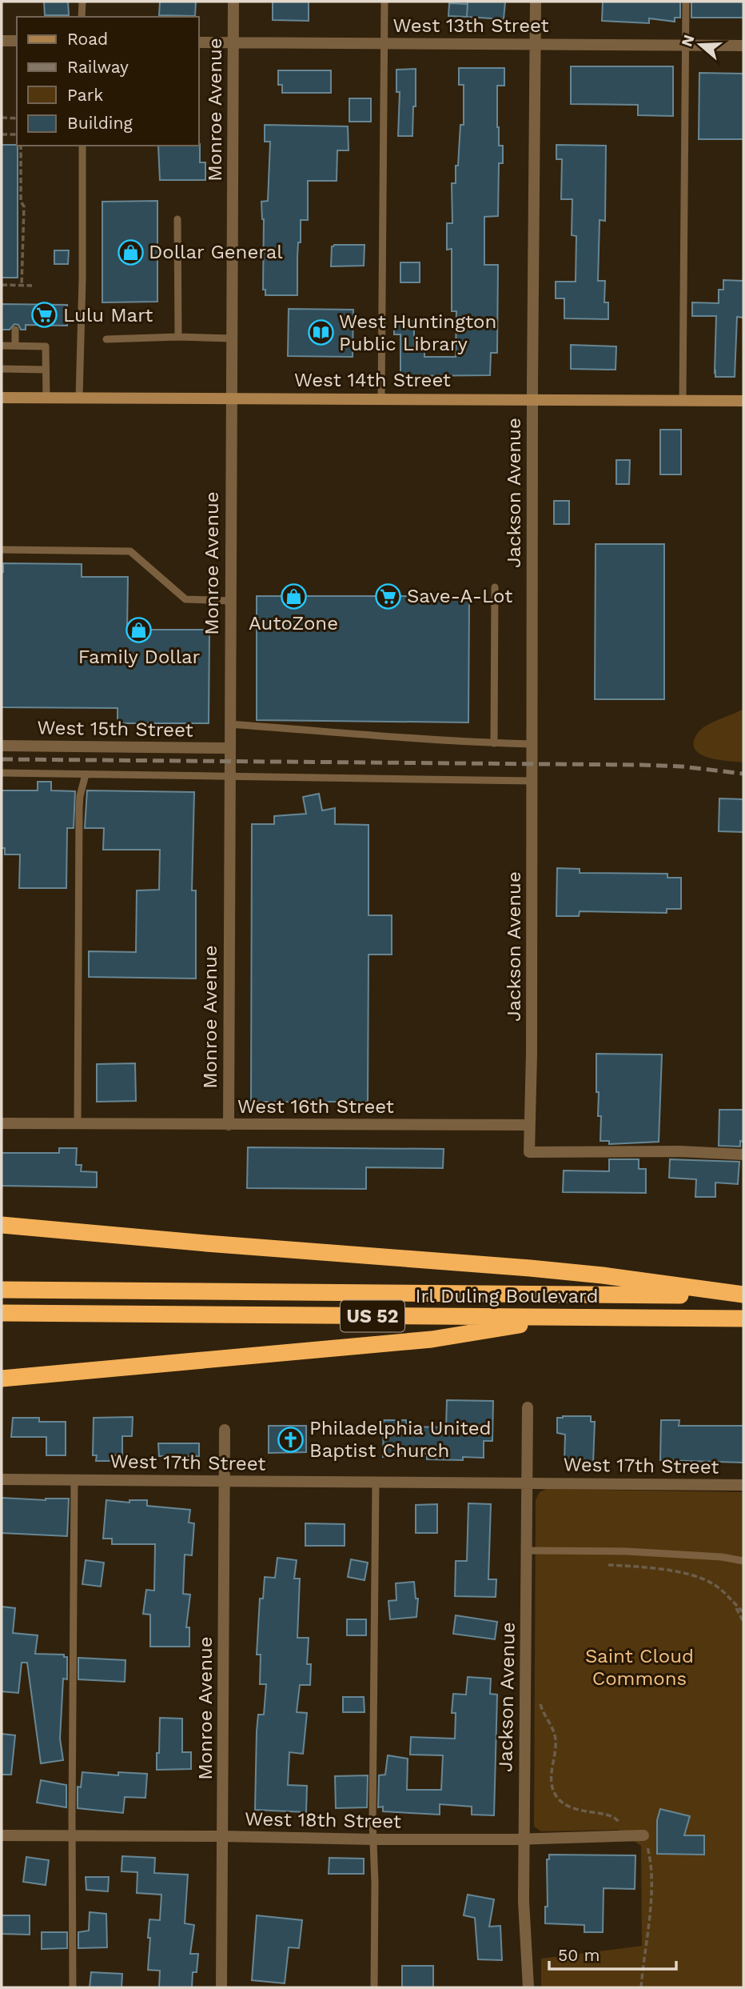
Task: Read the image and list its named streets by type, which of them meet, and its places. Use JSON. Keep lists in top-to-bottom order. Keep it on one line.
{"streets":{"highway":["Irl Duling Boulevard","US 52"],"street":["West 13th Street","Monroe Avenue","West 14th Street","Jackson Avenue","West 15th Street","West 16th Street","West 17th Street","West 18th Street"]},"crossings":[["West 13th Street","Monroe Avenue"],["West 13th Street","Jackson Avenue"],["Monroe Avenue","West 14th Street"],["Monroe Avenue","West 15th Street"],["Monroe Avenue","West 16th Street"],["Monroe Avenue","West 17th Street"],["Monroe Avenue","West 18th Street"],["West 14th Street","Jackson Avenue"],["Jackson Avenue","West 16th Street"],["Jackson Avenue","West 17th Street"],["Jackson Avenue","West 18th Street"]],"parks":["Saint Cloud Commons"],"places":{"shop":["Dollar General","AutoZone","Family Dollar"],"supermarket":["Lulu Mart","Save-A-Lot"],"library":["West Huntington Public Library"],"church":["Philadelphia United Baptist Church"]},"legend":["Road","Railway","Park","Building"],"scale_bar":"50 m","north":"left"}
